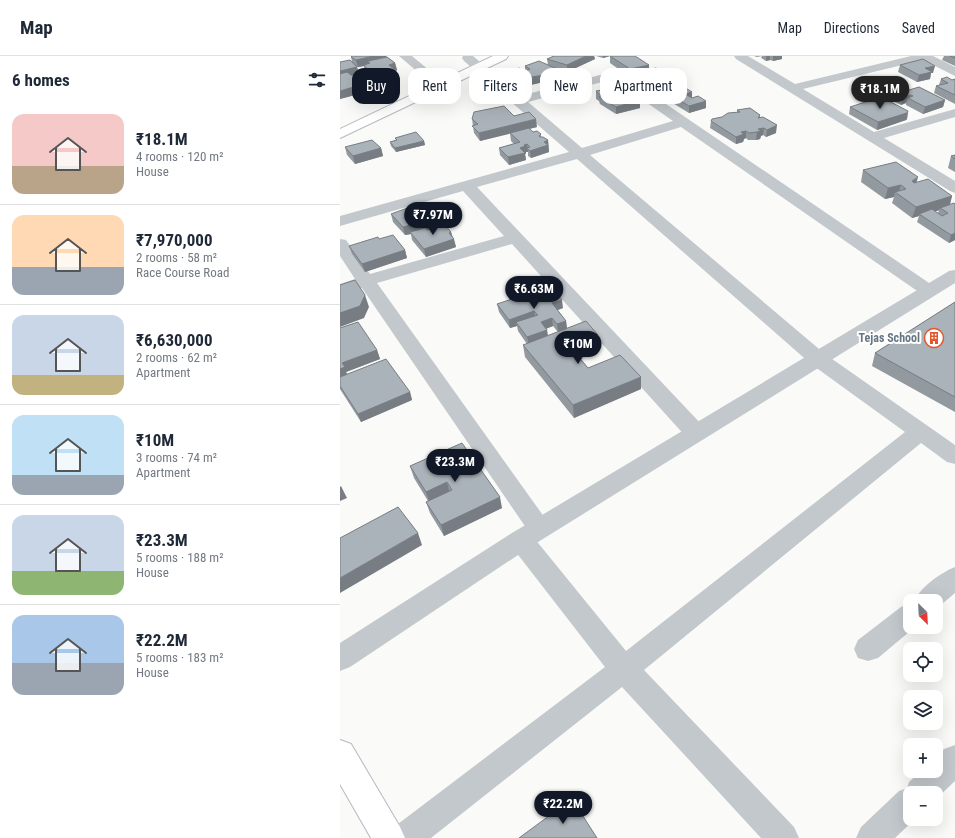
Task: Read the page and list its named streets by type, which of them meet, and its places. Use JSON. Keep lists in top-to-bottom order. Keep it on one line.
{"places":{"building":["Tejas School"]},"north":"bottom right","page":{"header":"Map","nav":["Map","Directions","Saved"],"heading":"6 homes","chip":["Buy","Rent","Filters","New","Apartment"],"price":["₹18.1M","₹7.97M","₹6.63M","₹10M","₹23.3M","₹22.2M"],"list":[{"name":"₹18.1M","note":"4 rooms · 120 m² · House"},{"name":"₹7,970,000","note":"2 rooms · 58 m² · Race Course Road"},{"name":"₹6,630,000","note":"2 rooms · 62 m² · Apartment"},{"name":"₹10M","note":"3 rooms · 74 m² · Apartment"},{"name":"₹23.3M","note":"5 rooms · 188 m² · House"},{"name":"₹22.2M","note":"5 rooms · 183 m² · House"}],"map_buttons":["+","−"]}}
